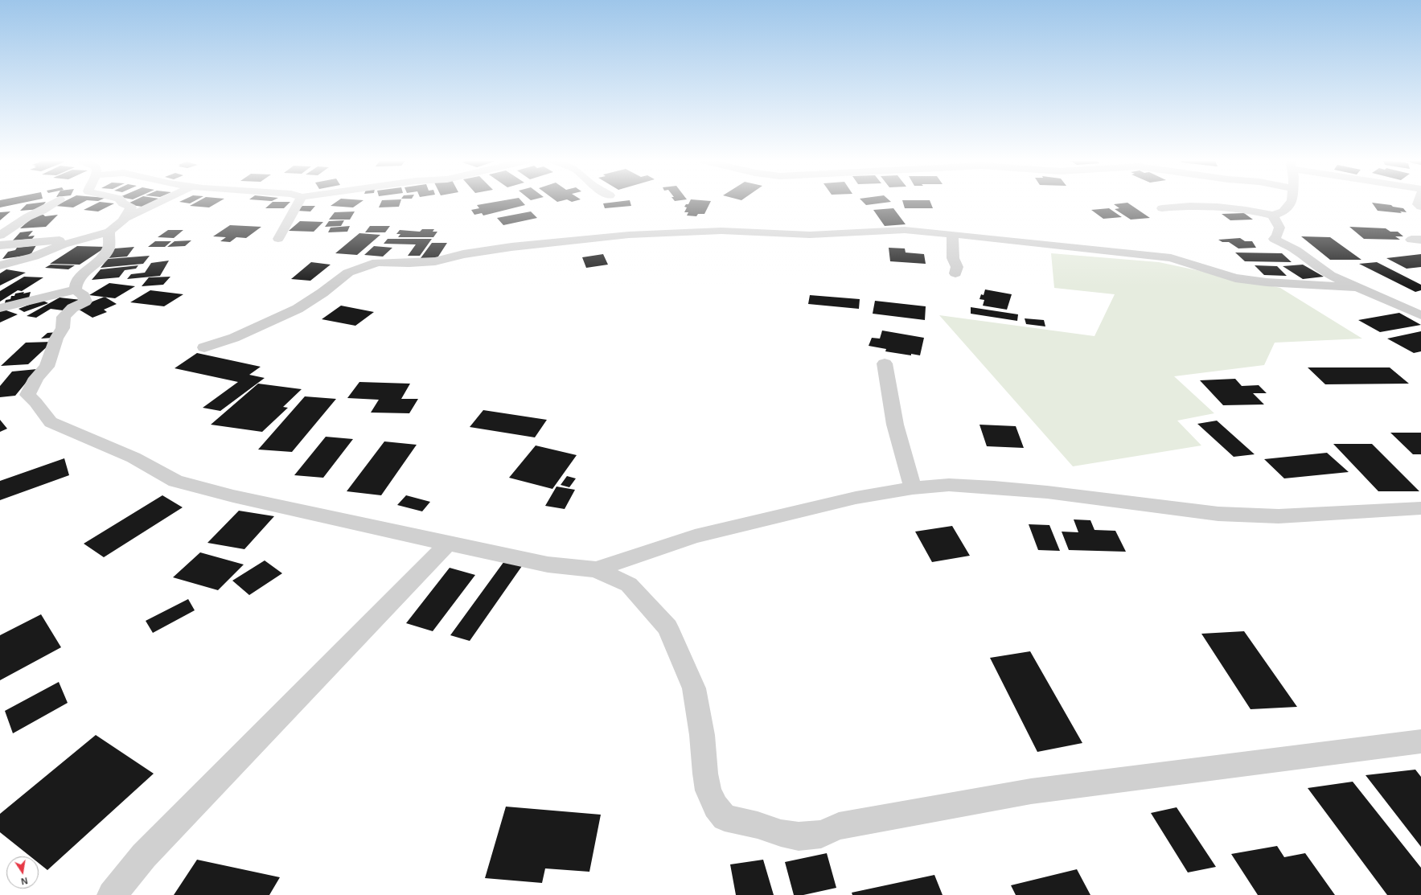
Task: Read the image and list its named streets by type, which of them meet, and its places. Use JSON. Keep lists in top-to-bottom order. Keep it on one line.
{"north":"bottom"}
